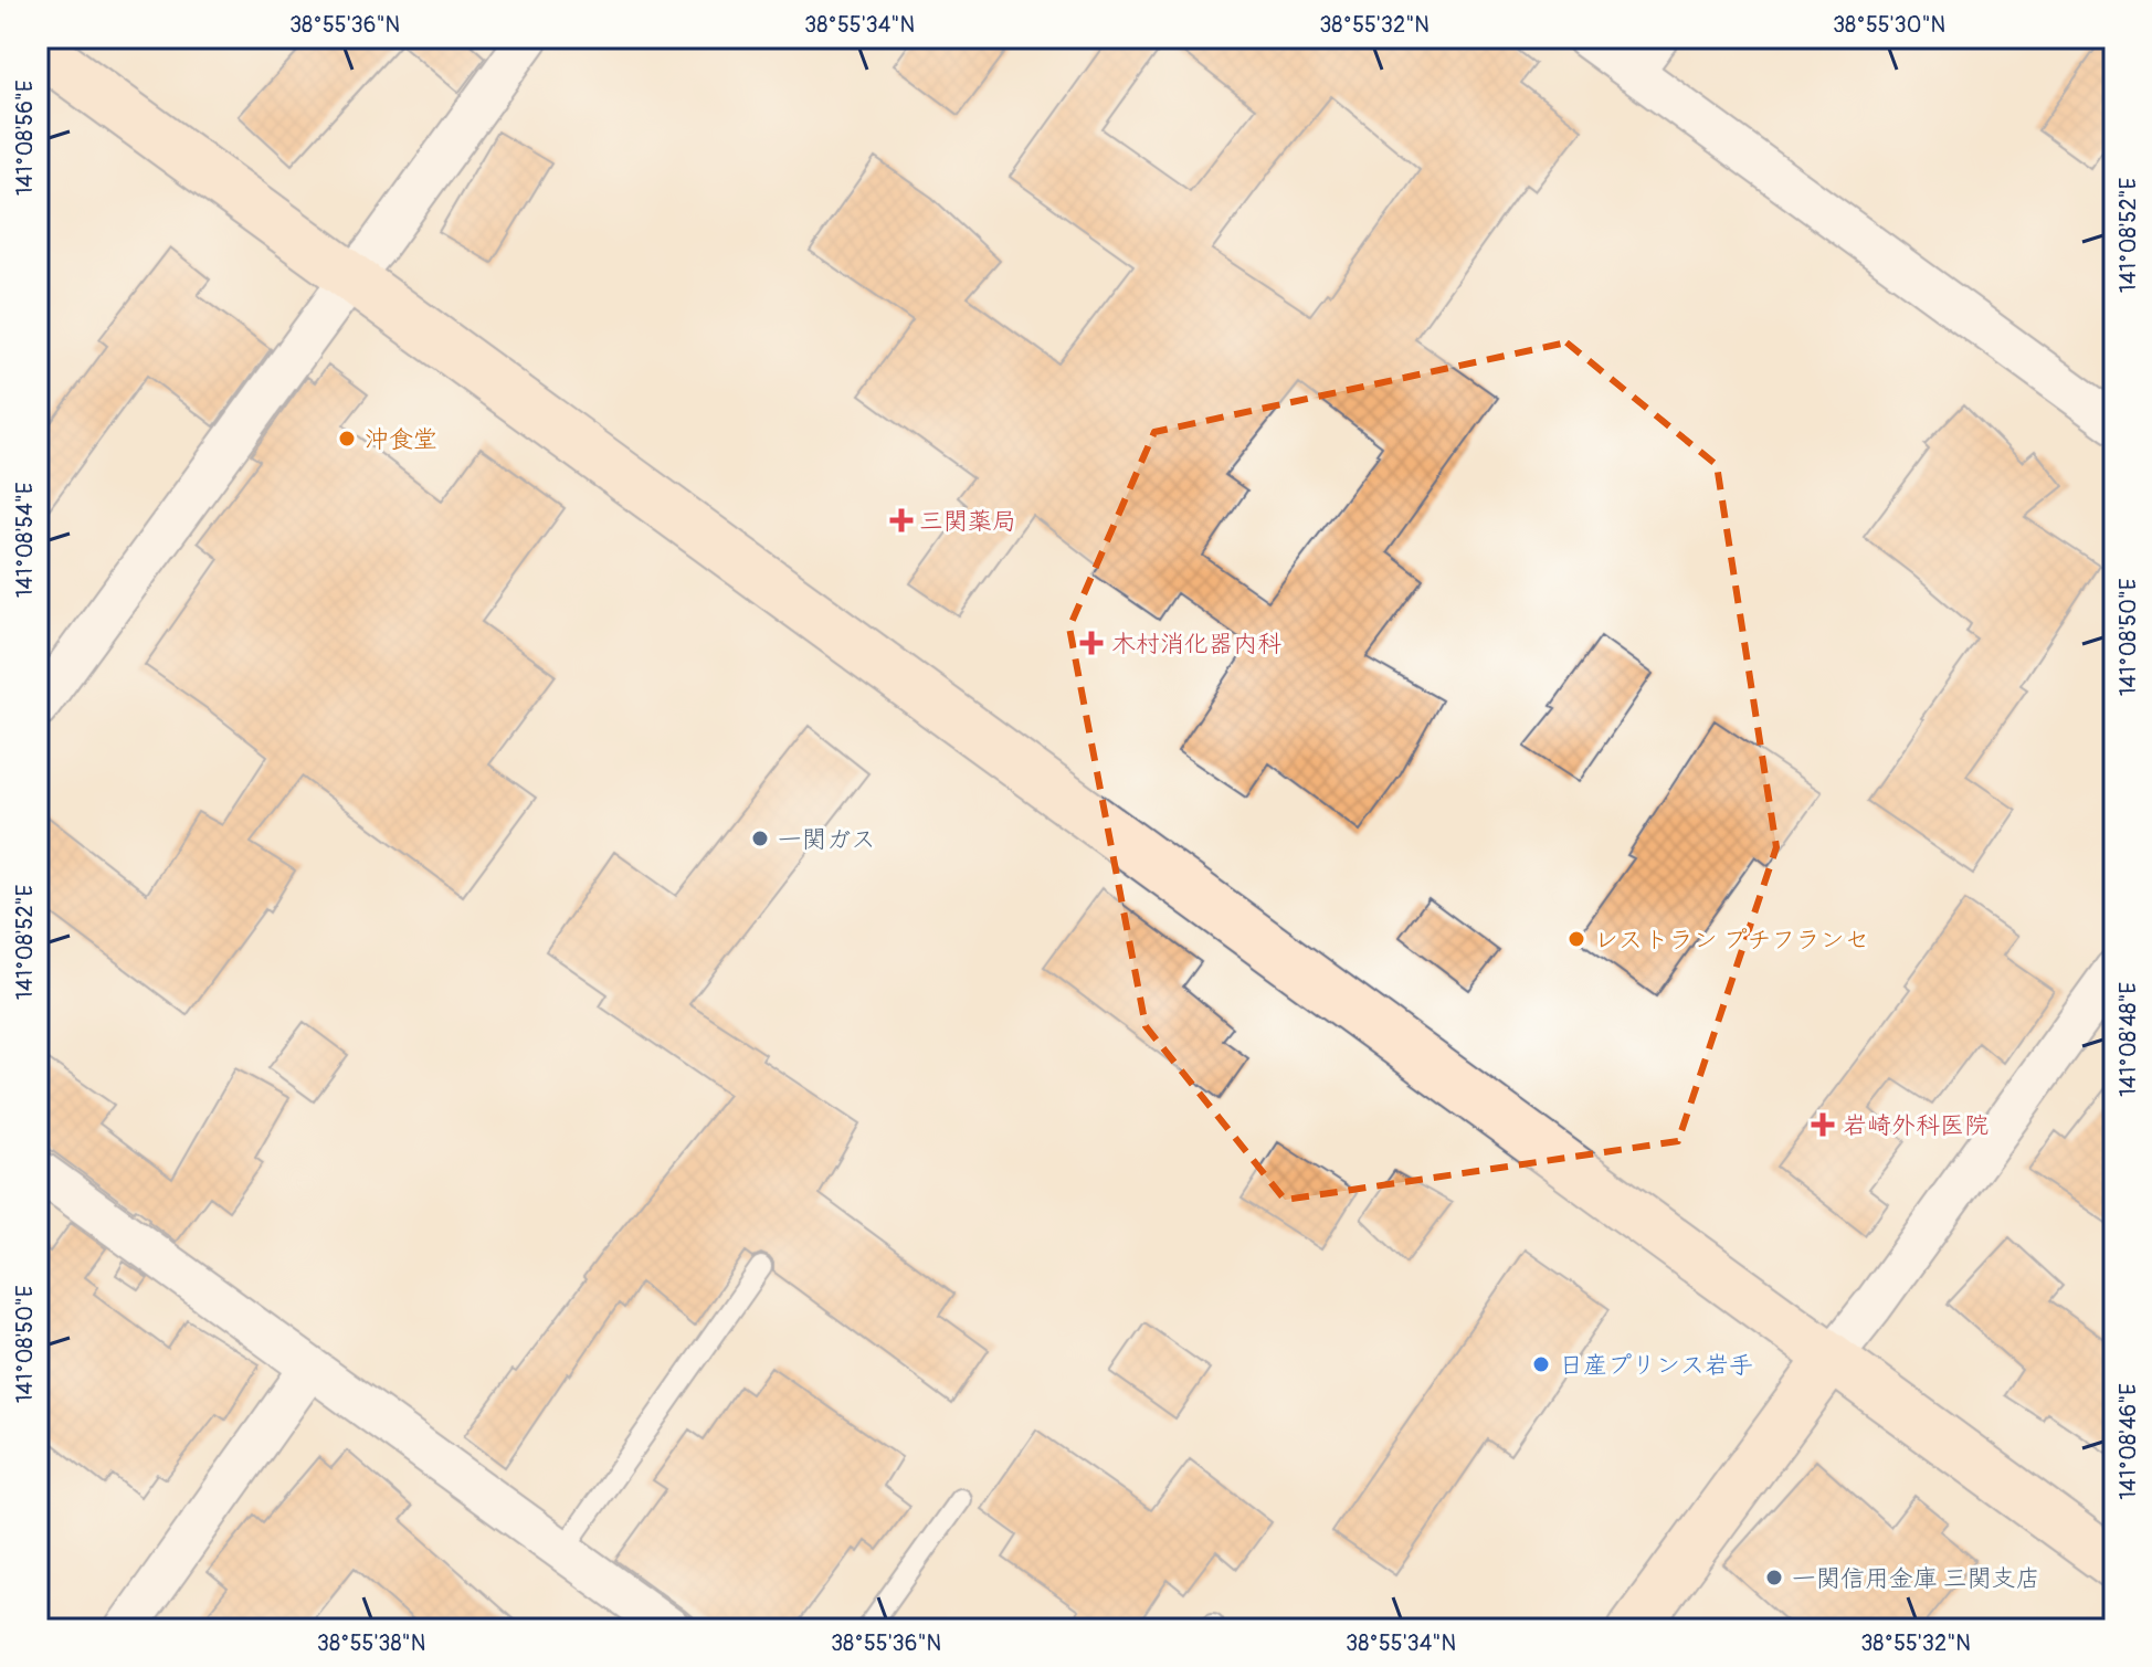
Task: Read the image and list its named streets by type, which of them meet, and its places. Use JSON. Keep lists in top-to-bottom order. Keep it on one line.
{"places":{"other":["沖食堂","一関ガス","レストラン プチフランセ","日産プリンス岩手","一関信用金庫 三関支店"],"health":["三関薬局","木村消化器内科","岩崎外科医院"]},"coordinates":["38°55'36\"N","38°55'34\"N","38°55'32\"N","38°55'30\"N","141°08'56\"E","141°08'52\"E","141°08'54\"E","141°08'50\"E","141°08'48\"E","141°08'46\"E","38°55'38\"N"]}
